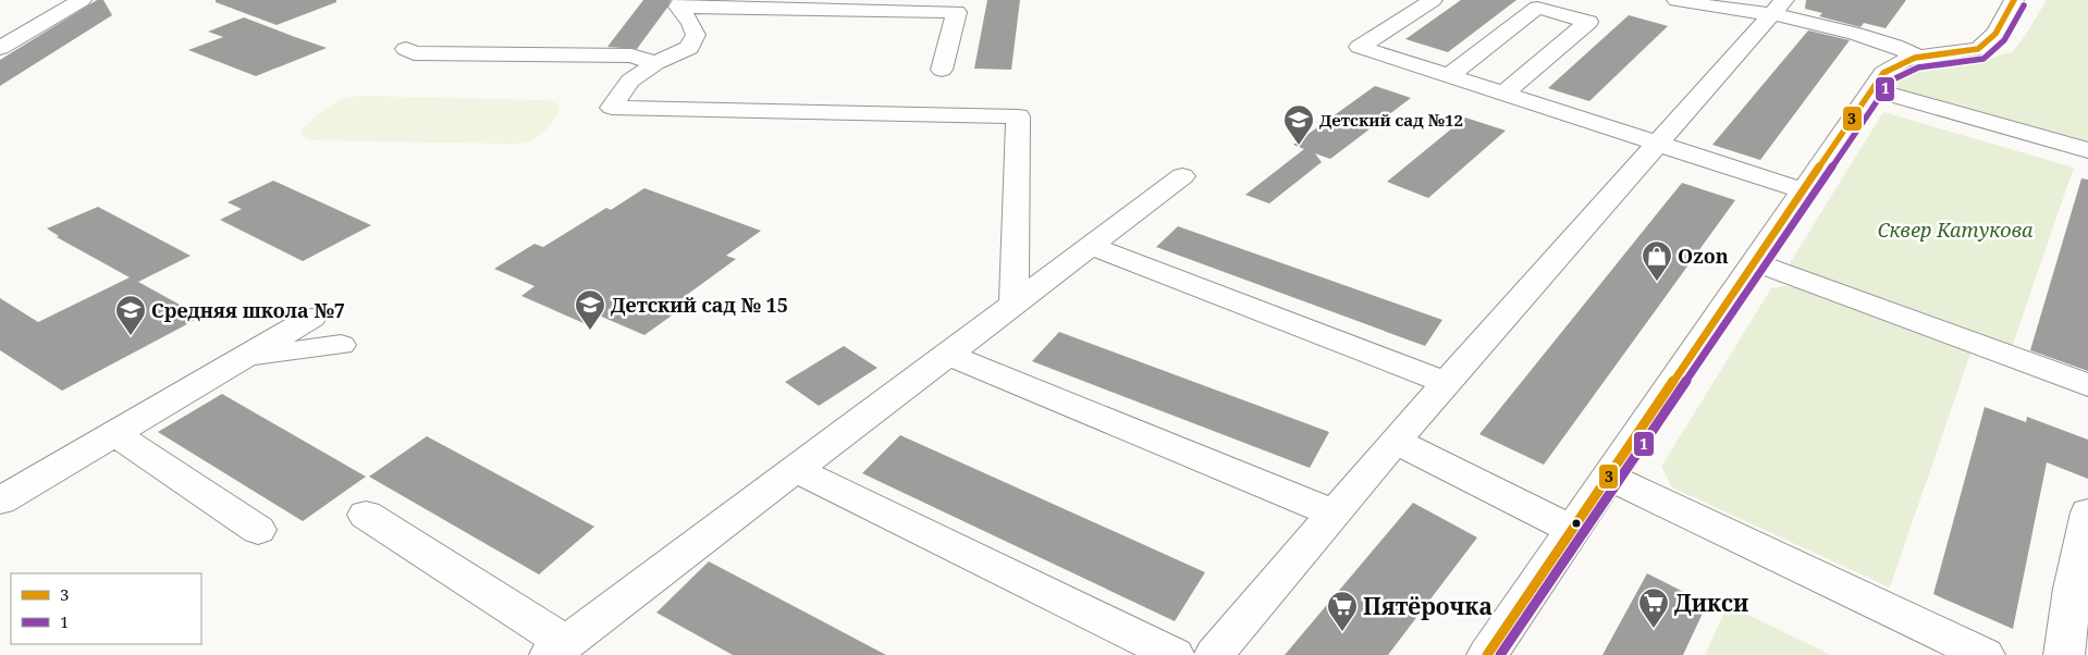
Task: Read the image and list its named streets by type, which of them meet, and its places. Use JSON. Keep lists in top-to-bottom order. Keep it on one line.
{"parks":["Сквер Катукова"],"places":{"school or university":["Детский сад №12","Детский сад № 15","Средняя школа №7"],"shop":["Ozon"],"supermarket":["Дикси","Пятёрочка"]},"lines":["transit line 3","transit line 1"],"legend":["3","1"]}
